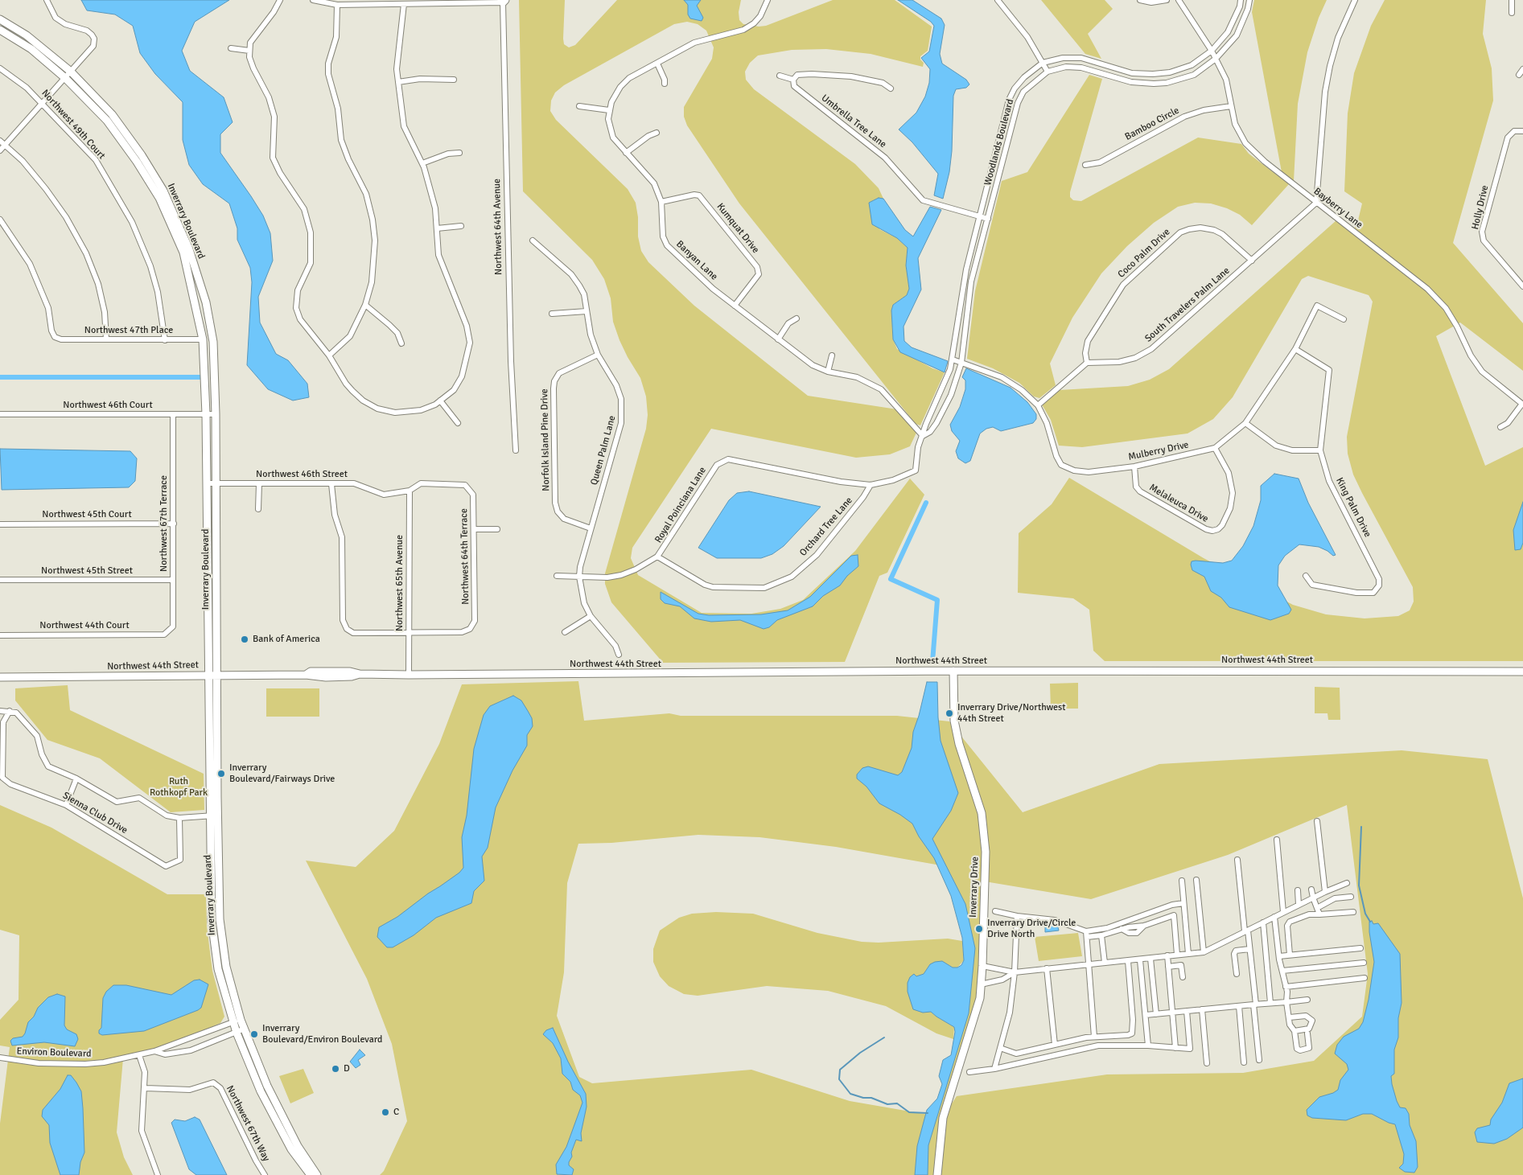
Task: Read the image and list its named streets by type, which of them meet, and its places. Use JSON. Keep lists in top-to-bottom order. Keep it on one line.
{"streets":{"street":["Umbrella Tree Lane","Bamboo Circle","Northwest 49th Court","Woodlands Boulevard","Holly Drive","Bayberry Lane","Inverrary Boulevard","Northwest 64th Avenue","Kumquat Drive","Coco Palm Drive","Banyan Lane","South Travelers Palm Lane","Northwest 47th Place","Northwest 46th Court","Norfolk Island Pine Drive","Queen Palm Lane","Mulberry Drive","Northwest 46th Street","Melaleuca Drive","Royal Poinciana Lane","King Palm Drive","Northwest 45th Court","Northwest 67th Terrace","Orchard Tree Lane","Northwest 64th Terrace","Northwest 45th Street","Northwest 65th Avenue","Northwest 44th Court","Northwest 44th Street","Sienna Club Drive","Inverrary Drive","Environ Boulevard","Northwest 67th Way"]},"crossings":[["Umbrella Tree Lane","Woodlands Boulevard"],["Bamboo Circle","Bayberry Lane"],["Northwest 49th Court","Northwest 47th Place"],["Woodlands Boulevard","Bayberry Lane"],["Woodlands Boulevard","Banyan Lane"],["Woodlands Boulevard","Mulberry Drive"],["Woodlands Boulevard","Royal Poinciana Lane"],["Bayberry Lane","South Travelers Palm Lane"],["Inverrary Boulevard","Northwest 47th Place"],["Inverrary Boulevard","Northwest 46th Court"],["Inverrary Boulevard","Northwest 46th Street"],["Inverrary Boulevard","Northwest 44th Street"],["Inverrary Boulevard","Environ Boulevard"],["Kumquat Drive","Banyan Lane"],["Coco Palm Drive","South Travelers Palm Lane"],["Northwest 46th Court","Northwest 67th Terrace"],["Norfolk Island Pine Drive","Queen Palm Lane"],["Queen Palm Lane","Royal Poinciana Lane"],["Mulberry Drive","Melaleuca Drive"],["Mulberry Drive","King Palm Drive"],["Northwest 46th Street","Northwest 64th Terrace"],["Northwest 46th Street","Northwest 65th Avenue"],["Royal Poinciana Lane","Orchard Tree Lane"],["Northwest 45th Court","Northwest 67th Terrace"],["Northwest 67th Terrace","Northwest 45th Street"],["Northwest 67th Terrace","Northwest 44th Court"],["Northwest 64th Terrace","Northwest 65th Avenue"],["Northwest 65th Avenue","Northwest 44th Street"],["Northwest 44th Street","Inverrary Drive"]],"parks":["Ruth Rothkopf Park"],"places":["Bank of America","Inverrary Drive/Northwest 44th Street","Inverrary Boulevard/Fairways Drive","Inverrary Drive/Circle Drive North","Inverrary Boulevard/Environ Boulevard","D","C"]}
